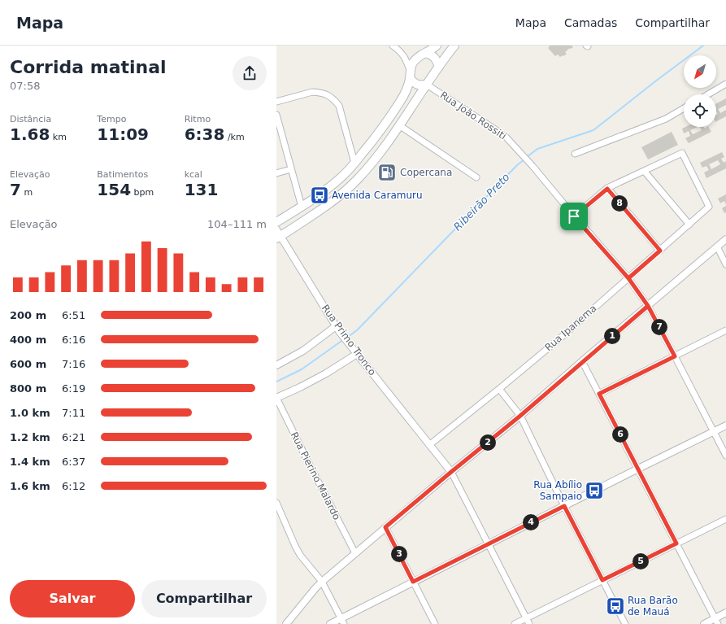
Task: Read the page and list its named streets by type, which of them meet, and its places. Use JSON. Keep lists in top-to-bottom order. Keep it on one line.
{"streets":{"street":["Rua João Rossiti","Rua Ipanema","Rua Primo Tronco","Rua Pierino Malardo"]},"crossings":[["Rua João Rossiti","Rua Ipanema"],["Rua Ipanema","Rua Primo Tronco"]],"water":["Ribeirão Preto"],"places":{"fuel station":["Copercana"],"bus stop":["Avenida Caramuru","Rua Abílio Sampaio","Rua Barão de Mauá"]},"north":"bottom left","page":{"header":"Mapa","nav":["Mapa","Camadas","Compartilhar"],"heading":["Corrida matinal","07:58"],"stats":[["Distância","1.68 km"],["Tempo","11:09"],["Ritmo","6:38 /km"],["Elevação","7 m"],["Batimentos","154 bpm"],["kcal","131"]],"pins":["8","7","1","6","2","4","3","5"],"chart":["Elevação","104–111 m"],"list":[{"name":"200 m","note":"6:51"},{"name":"400 m","note":"6:16"},{"name":"600 m","note":"7:16"},{"name":"800 m","note":"6:19"},{"name":"1.0 km","note":"7:11"},{"name":"1.2 km","note":"6:21"},{"name":"1.4 km","note":"6:37"},{"name":"1.6 km","note":"6:12"}],"buttons":["Salvar","Compartilhar"]}}
